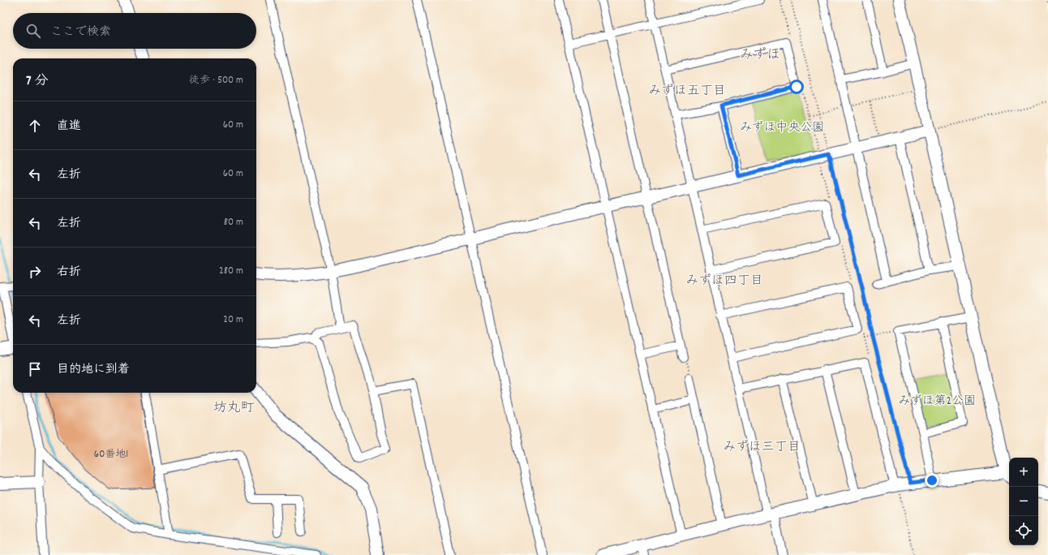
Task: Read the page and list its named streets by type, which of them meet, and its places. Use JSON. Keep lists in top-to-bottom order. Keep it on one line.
{"districts":["みずほ","みずほ五丁目","みずほ四丁目","坊丸町","みずほ三丁目"],"parks":["みずほ中央公園","みずほ第2公園"],"house_numbers":["60番地1"],"page":{"search":"ここで検索","heading":["7 分","徒歩 · 500 m"],"list":[["直進","60 m"],["左折","60 m"],["左折","80 m"],["右折","280 m"],["左折","20 m"],"目的地に到着"],"map_buttons":["+","−"]}}
